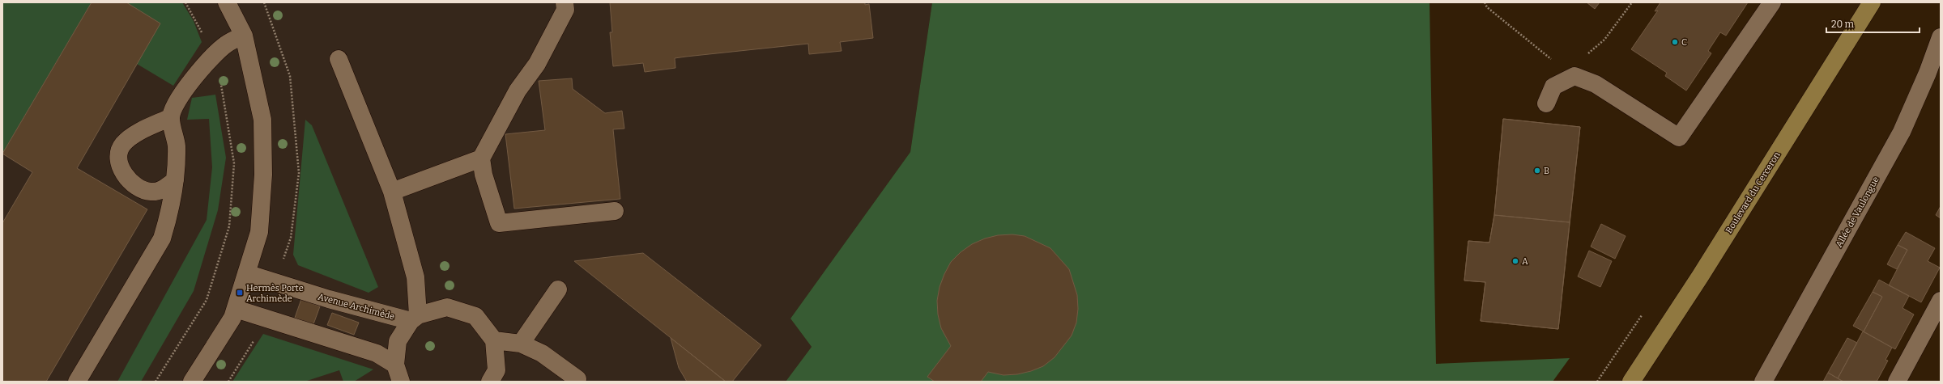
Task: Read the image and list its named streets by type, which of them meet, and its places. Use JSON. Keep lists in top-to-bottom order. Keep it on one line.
{"streets":{"main road":["Boulevard du Cerceron"],"street":["Allée de Vaulongue","Avenue Archimède"]},"places":{"other":["C","B","A"],"transit":["Hermès Porte Archimède"]},"scale_bar":"20 m"}
